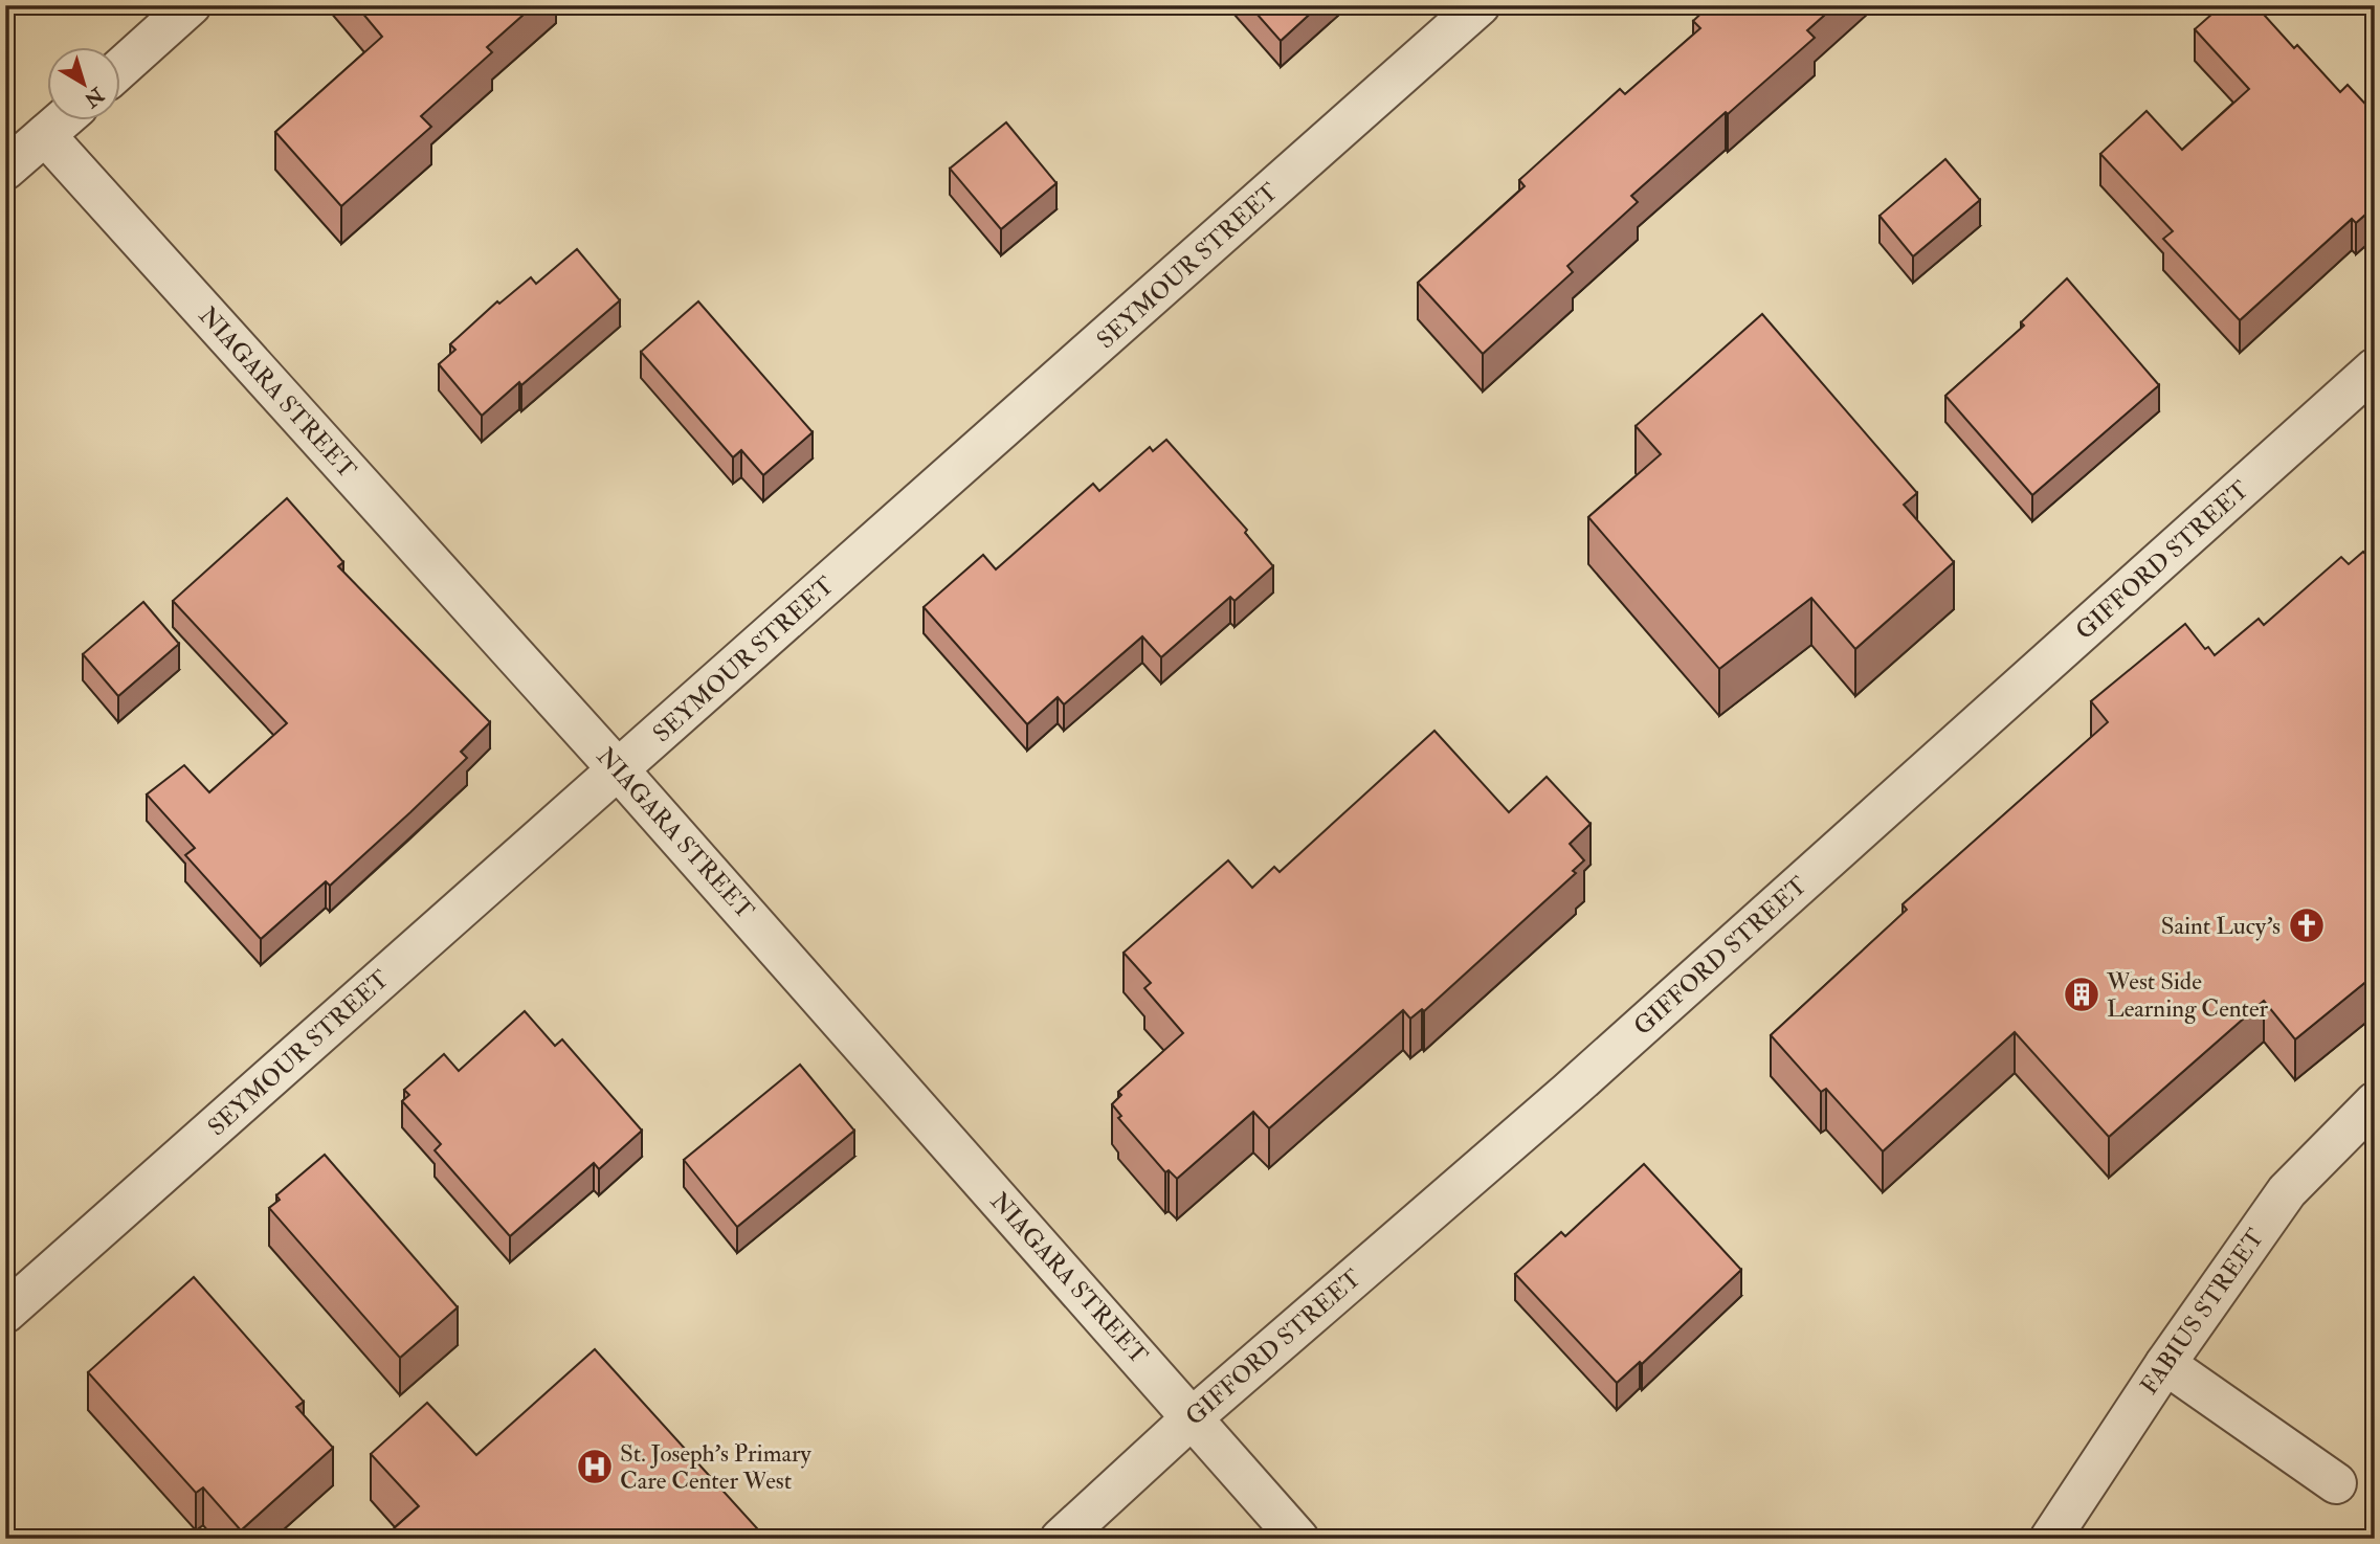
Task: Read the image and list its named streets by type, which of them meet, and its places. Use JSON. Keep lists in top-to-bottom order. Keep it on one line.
{"streets":{"street":["SEYMOUR STREET","NIAGARA STREET","GIFFORD STREET","FABIUS STREET"]},"crossings":[["SEYMOUR STREET","NIAGARA STREET"],["NIAGARA STREET","GIFFORD STREET"]],"places":{"church":["Saint Lucy's"],"building":["West Side Learning Center"],"hospital":["St. Joseph's Primary Care Center West"]},"north":"bottom right"}
